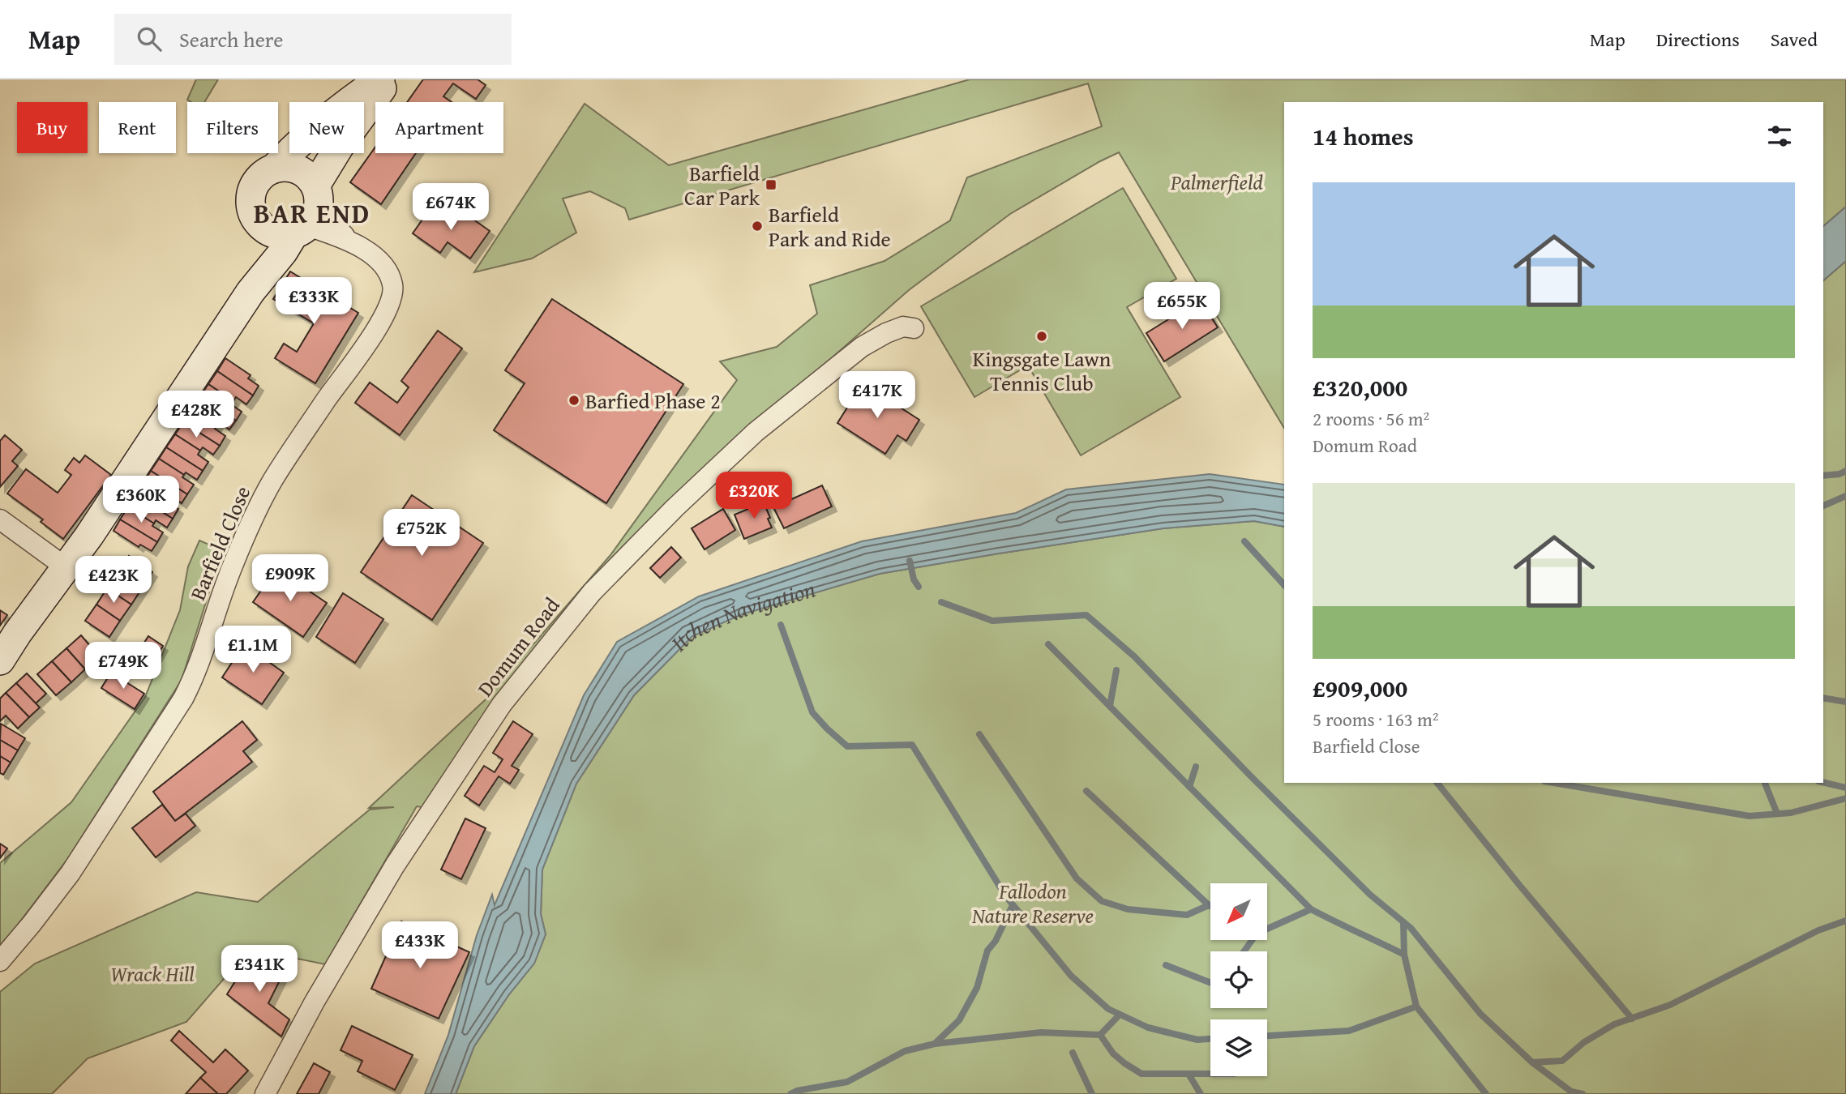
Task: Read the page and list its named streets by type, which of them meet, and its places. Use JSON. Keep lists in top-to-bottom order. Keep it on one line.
{"streets":{"street":["Barfield Close","Domum Road"]},"districts":["BAR END"],"water":["Itchen Navigation"],"parks":["Palmerfield","Fallodon Nature Reserve","Wrack Hill"],"places":{"transit":["Barfield Car Park"],"other":["Barfield Park and Ride","Kingsgate Lawn Tennis Club","Barfied Phase 2"]},"north":"bottom left","page":{"header":"Map","search":"Search here","nav":["Map","Directions","Saved"],"chip":["Buy","Rent","Filters","New","Apartment"],"heading":"14 homes","list":[{"name":"£320,000","note":"2 rooms · 56 m² · Domum Road"},{"name":"£909,000","note":"5 rooms · 163 m² · Barfield Close"}],"price":["£674K","£333K","£655K","£417K","£428K","£320K","£360K","£752K","£909K","£423K","£1.1M","£749K","£433K","£341K"]}}
